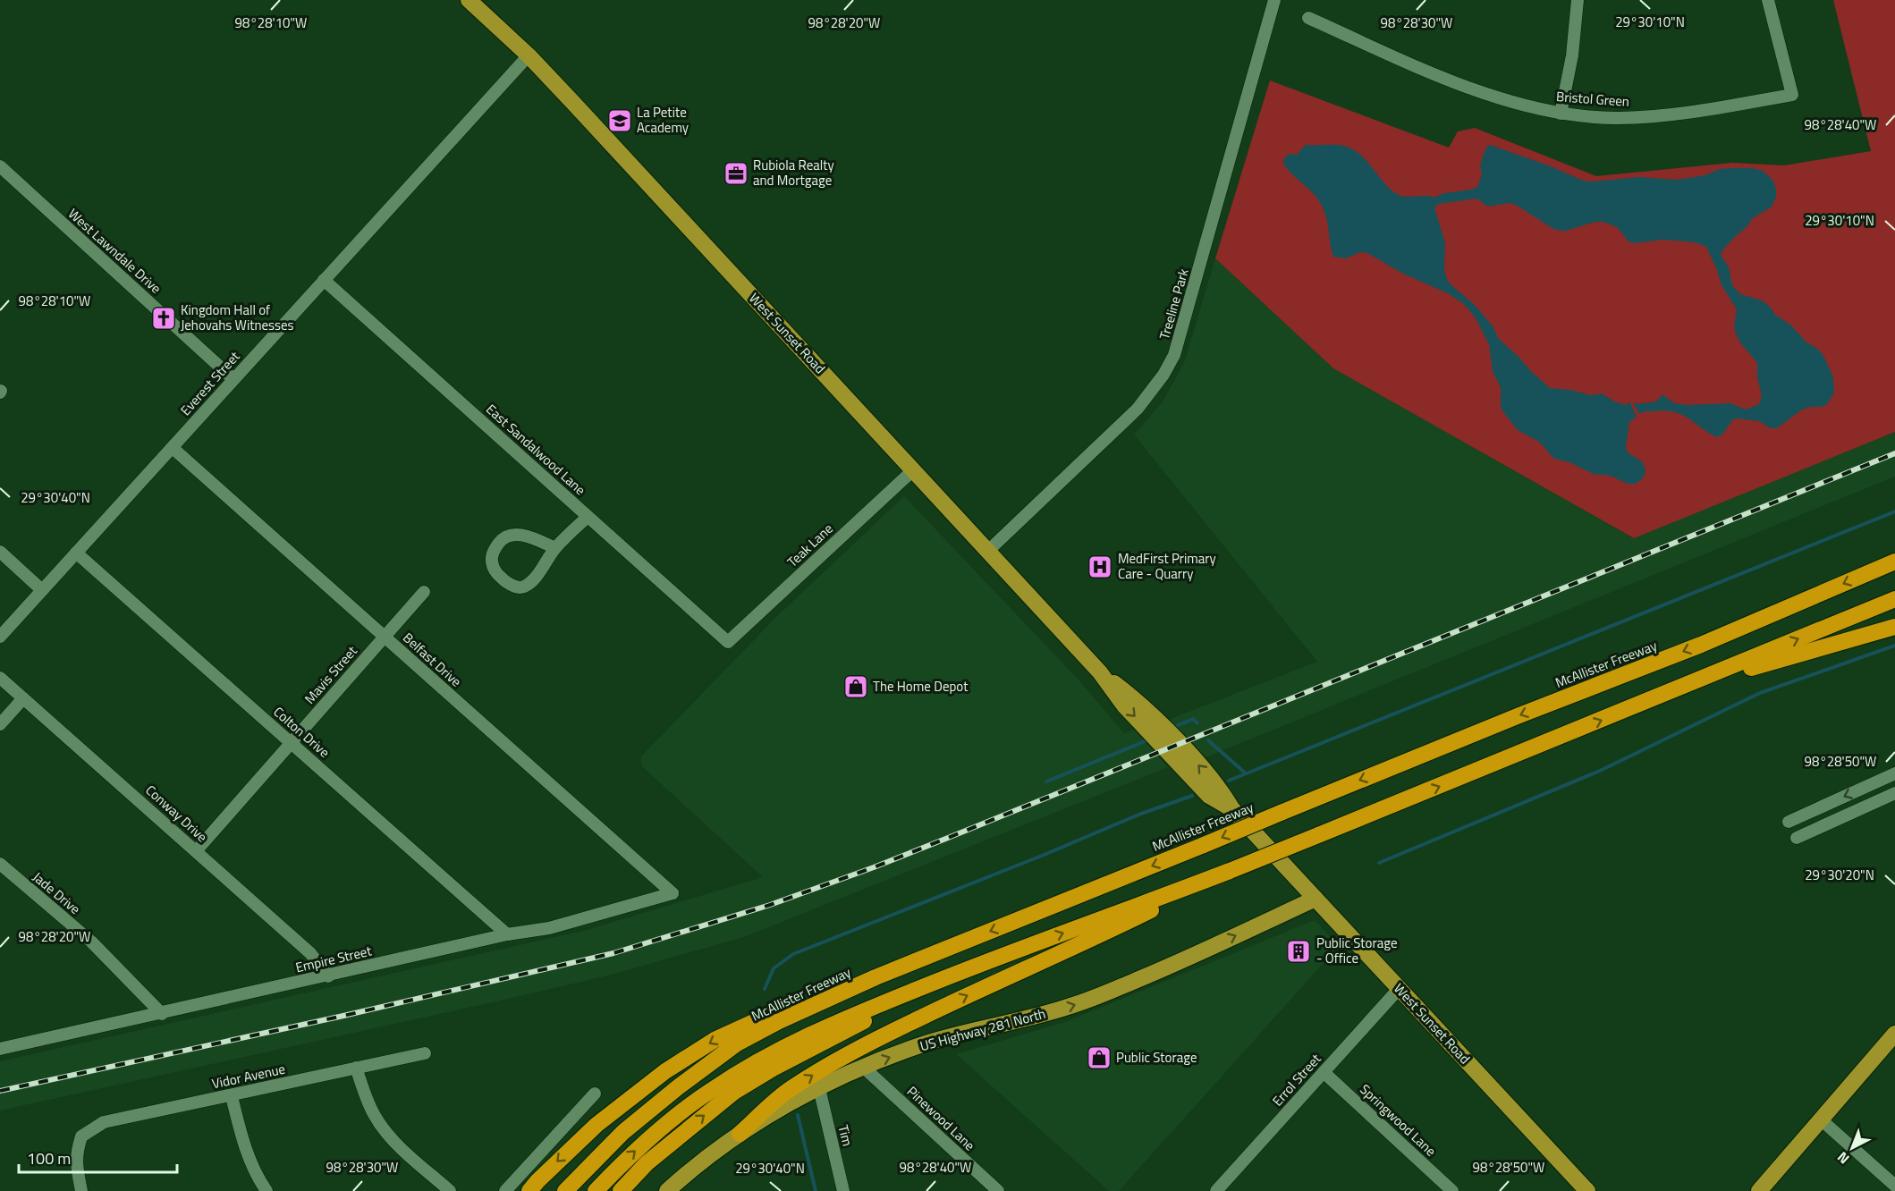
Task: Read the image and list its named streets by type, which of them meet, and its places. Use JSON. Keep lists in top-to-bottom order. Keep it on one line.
{"streets":{"highway":["McAllister Freeway"],"main road":["West Sunset Road","US Highway 281 North"],"street":["Bristol Green","West Lawndale Drive","Treeline Park","Everest Street","East Sandalwood Lane","Teak Lane","Belfast Drive","Mavis Street","Colton Drive","Conway Drive","Jade Drive","Empire Street","Vidor Avenue","Errol Street","Pinewood Lane","Springwood Lane","Tim"]},"crossings":[["West Lawndale Drive","Everest Street"],["Treeline Park","West Sunset Road"],["West Sunset Road","Everest Street"],["West Sunset Road","Teak Lane"],["West Sunset Road","US Highway 281 North"],["West Sunset Road","Errol Street"],["Everest Street","East Sandalwood Lane"],["Everest Street","Belfast Drive"],["Everest Street","Colton Drive"],["East Sandalwood Lane","Teak Lane"],["Belfast Drive","Mavis Street"],["Belfast Drive","Empire Street"],["Mavis Street","Colton Drive"],["Mavis Street","Conway Drive"],["Colton Drive","Empire Street"],["Conway Drive","Empire Street"],["Jade Drive","Empire Street"],["US Highway 281 North","Pinewood Lane"],["US Highway 281 North","Tim"],["Errol Street","Springwood Lane"]],"one_way":["US Highway 281 North"],"places":{"school or university":["La Petite Academy"],"office":["Rubiola Realty and Mortgage"],"church":["Kingdom Hall of Jehovahs Witnesses"],"hospital":["MedFirst Primary Care - Quarry"],"shop":["The Home Depot","Public Storage"],"building":["Public Storage - Office"]},"scale_bar":"100 m","north":"bottom left","coordinates":["29°30'10\"N","98°28'20\"W","98°28'30\"W","98°28'10\"W","98°28'40\"W","29°30'40\"N","98°28'50\"W","29°30'20\"N"]}
